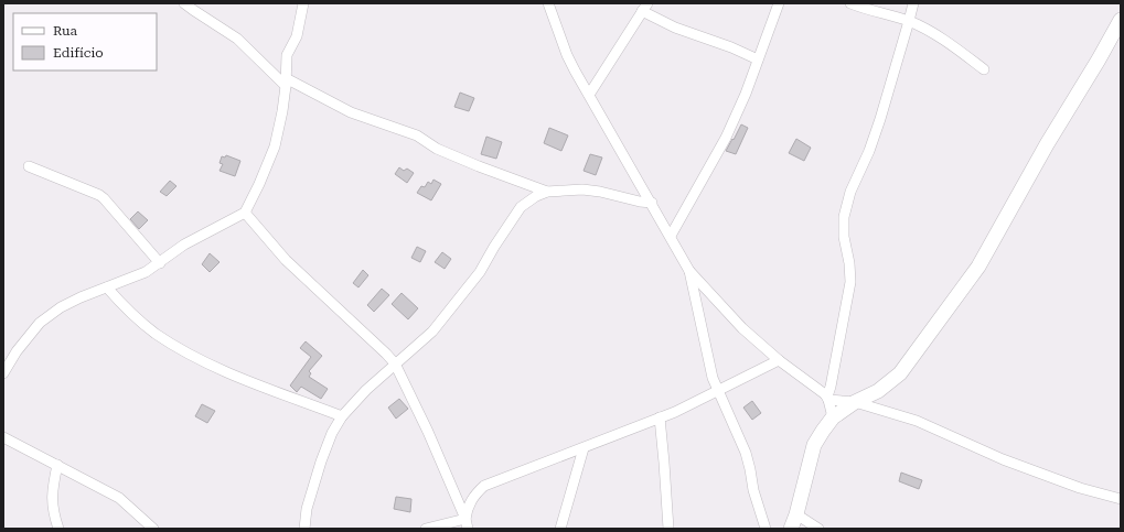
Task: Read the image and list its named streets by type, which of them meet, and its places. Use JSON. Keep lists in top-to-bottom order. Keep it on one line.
{"legend":["Rua","Edifício"]}
